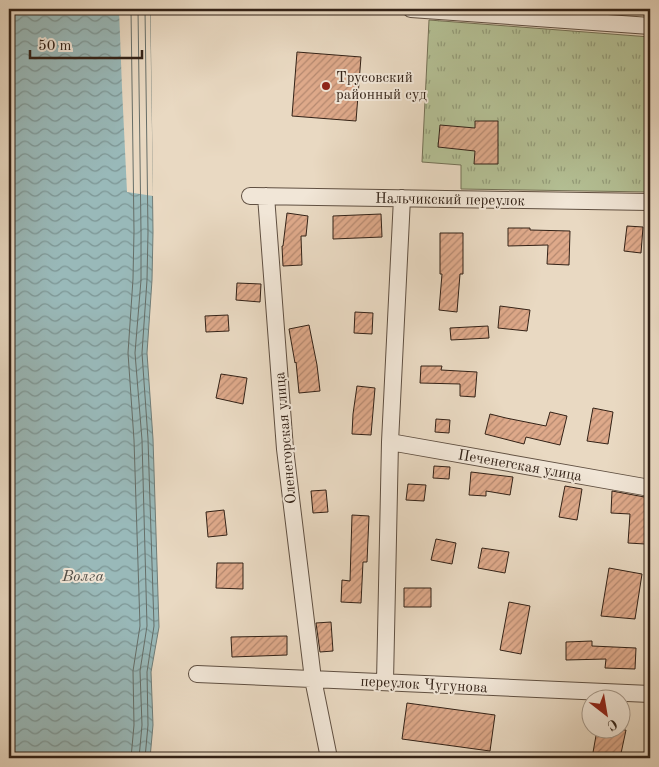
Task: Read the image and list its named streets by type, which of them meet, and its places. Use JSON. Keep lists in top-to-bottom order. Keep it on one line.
{"streets":{"street":["Нальчикский переулок","Оленегорская улица","Печенегская улица","переулок Чугунова"]},"crossings":[["Нальчикский переулок","Оленегорская улица"],["Оленегорская улица","переулок Чугунова"]],"water":["Волга"],"places":["Трусовский районный суд"],"scale_bar":"50 m","north":"bottom right"}
